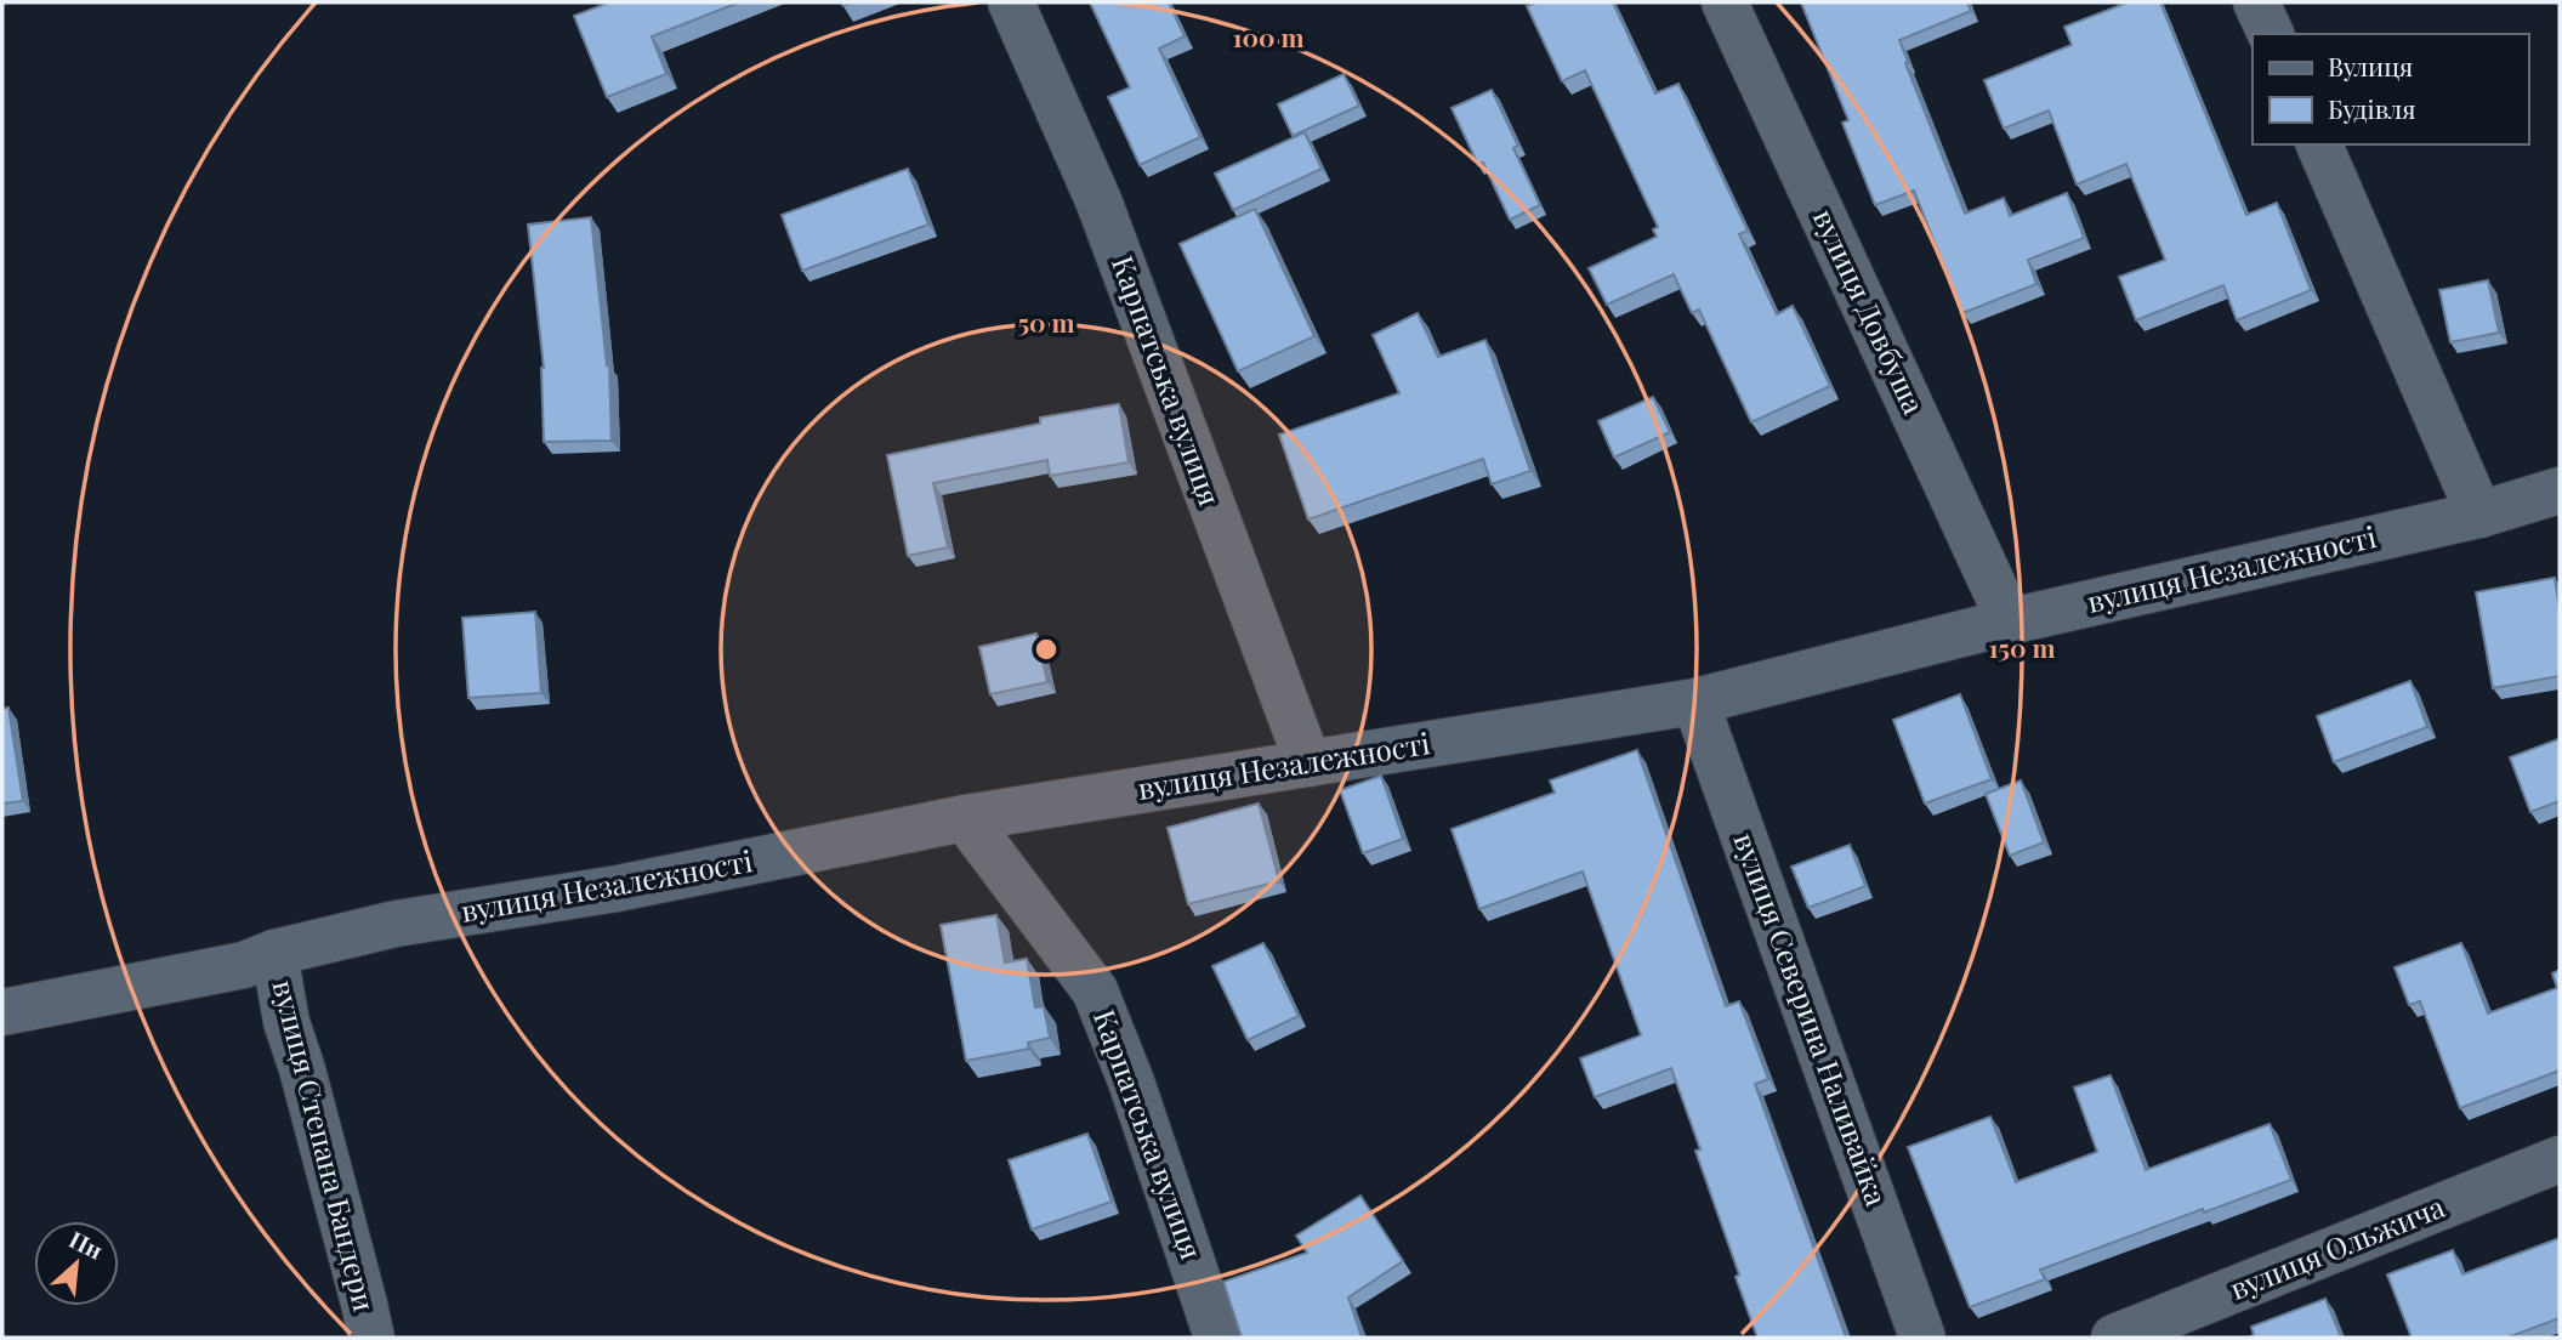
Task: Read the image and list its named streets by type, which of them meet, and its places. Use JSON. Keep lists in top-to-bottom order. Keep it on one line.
{"streets":{"street":["вулиця Довбуша","Карпатська вулиця","вулиця Незалежності","вулиця Северина Наливайка","вулиця Степана Бандери","вулиця Ольжича"]},"crossings":[["вулиця Довбуша","вулиця Незалежності"],["Карпатська вулиця","вулиця Незалежності"],["вулиця Незалежності","вулиця Северина Наливайка"],["вулиця Незалежності","вулиця Степана Бандери"]],"legend":["Вулиця","Будівля"],"north":"top right","rings":["100 m","50 m","150 m"]}
